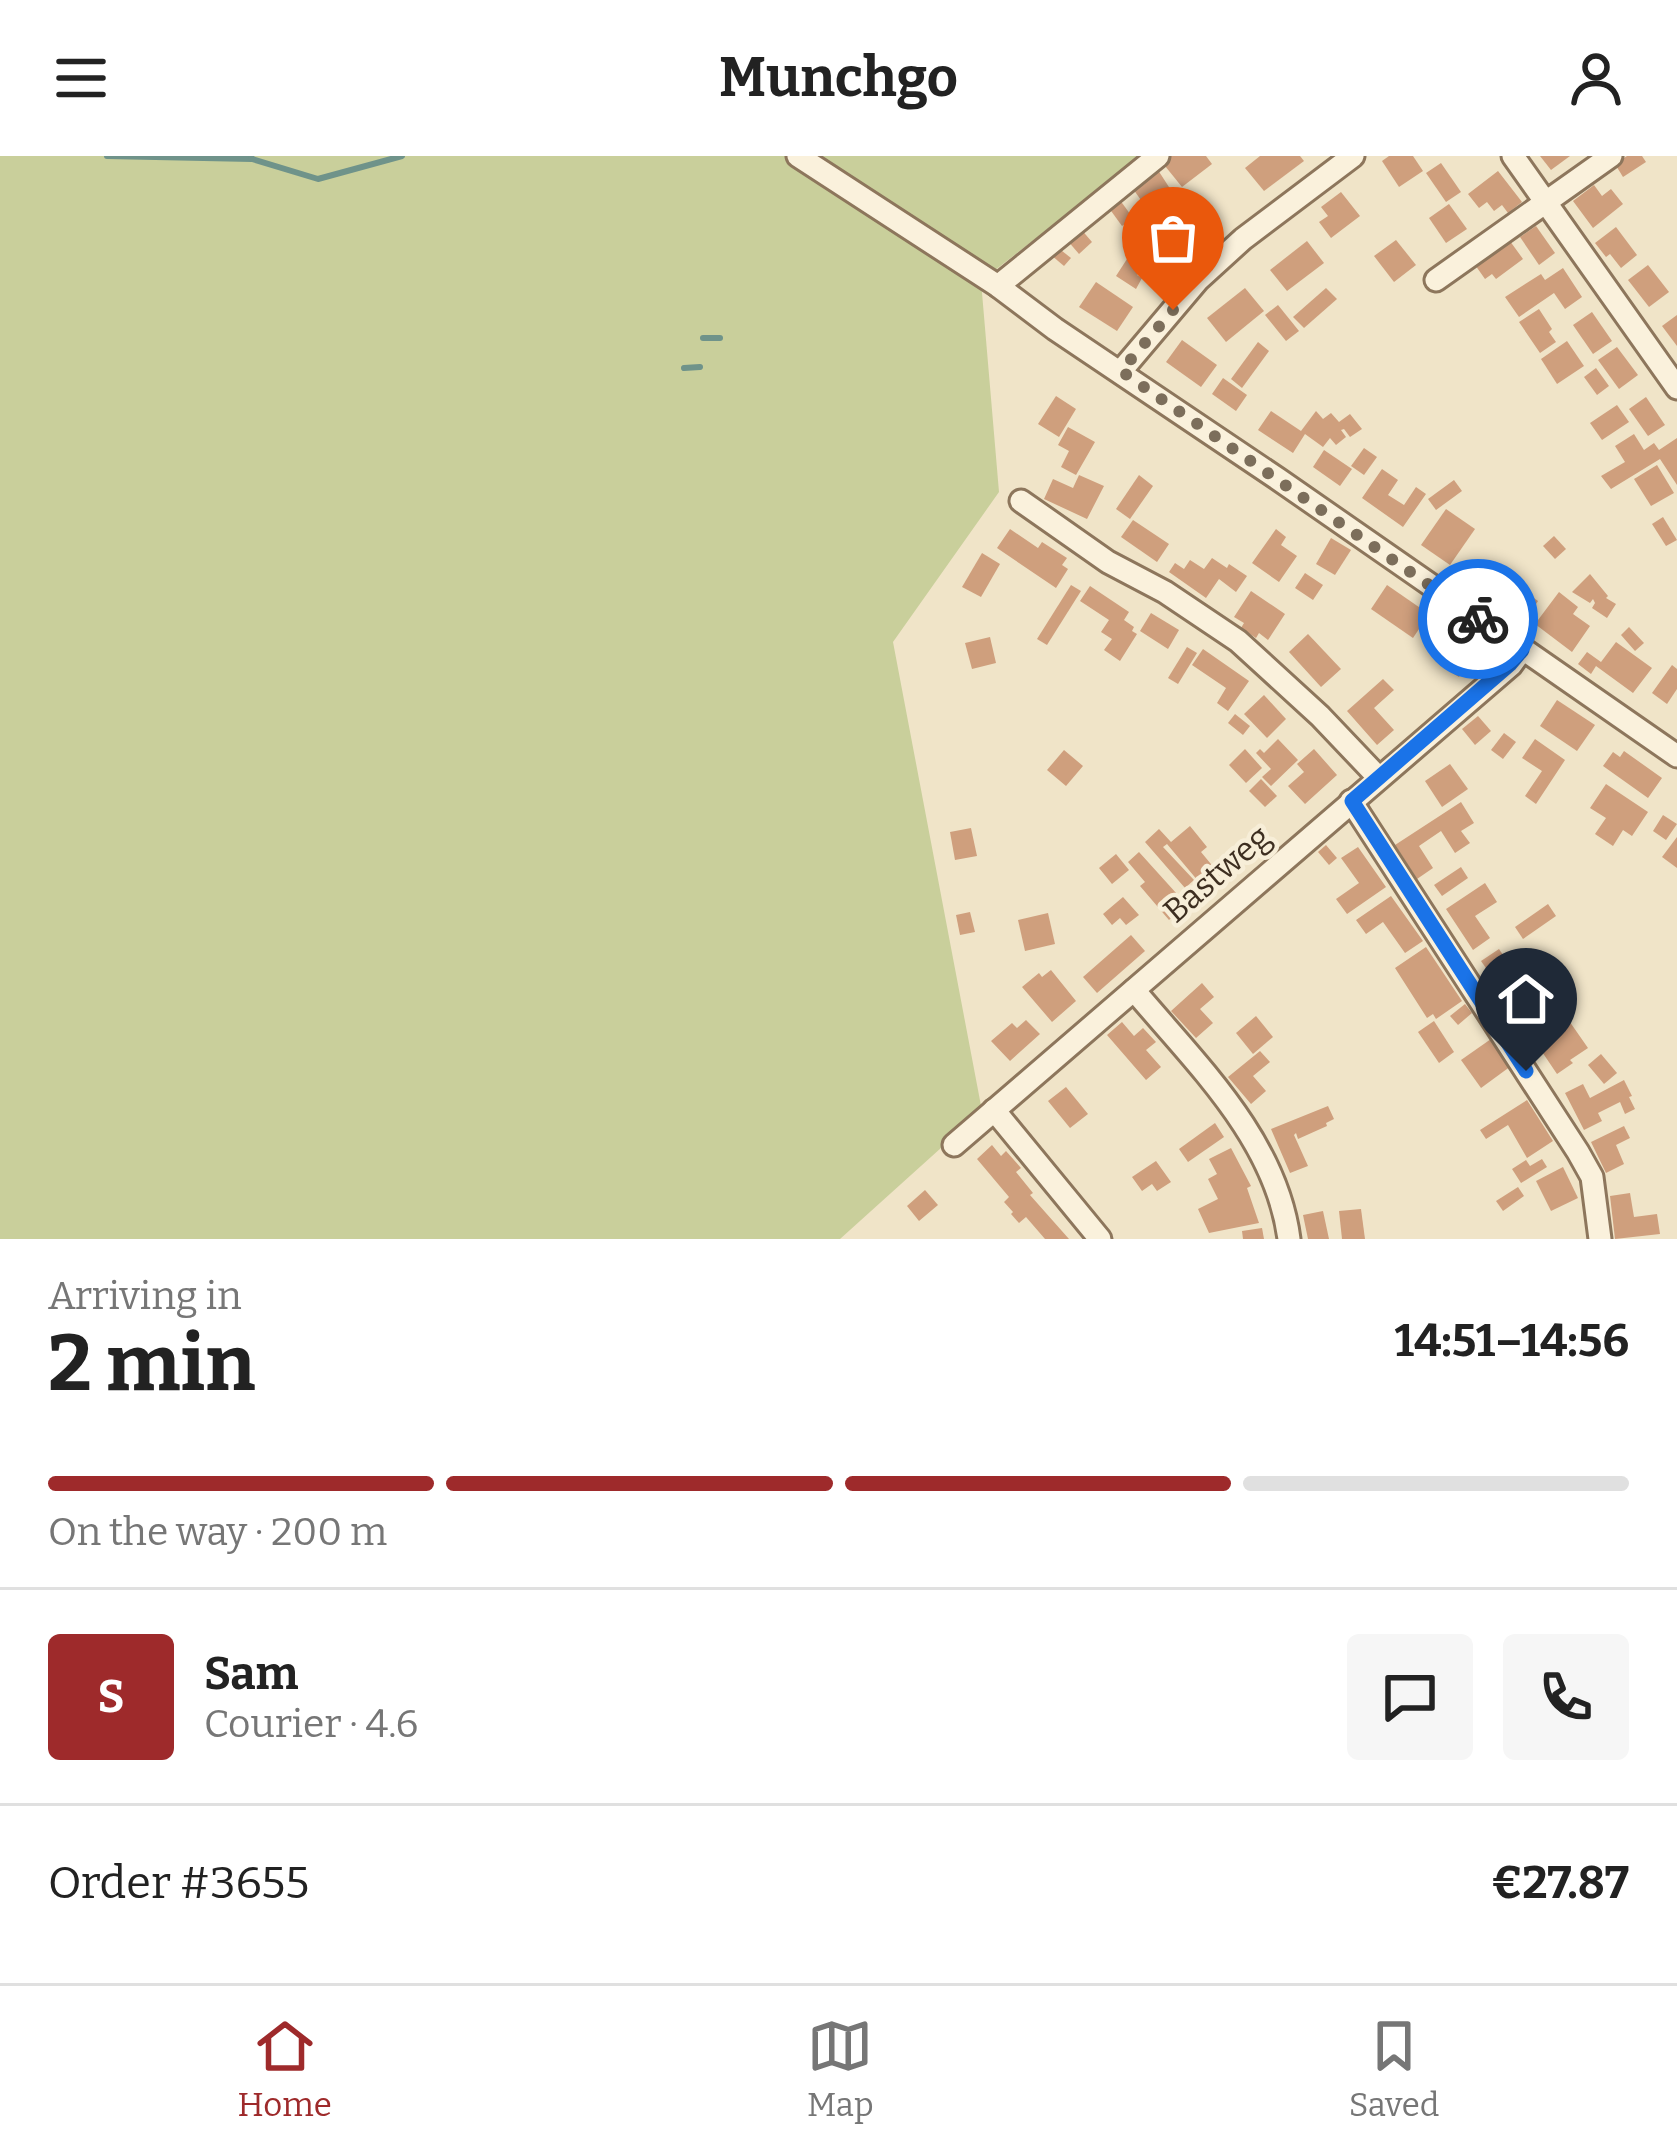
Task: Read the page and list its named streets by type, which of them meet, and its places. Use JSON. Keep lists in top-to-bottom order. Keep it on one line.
{"streets":{"street":["Bastweg"]},"page":{"header":"Munchgo","heading":["2 min","Arriving in","14:51–14:56"],"panel":["Sam","Courier · 4.6","Order #3655","€27.87"],"bar":"On the way · 200 m","round":"S","tabs":["Home","Map","Saved"]}}
